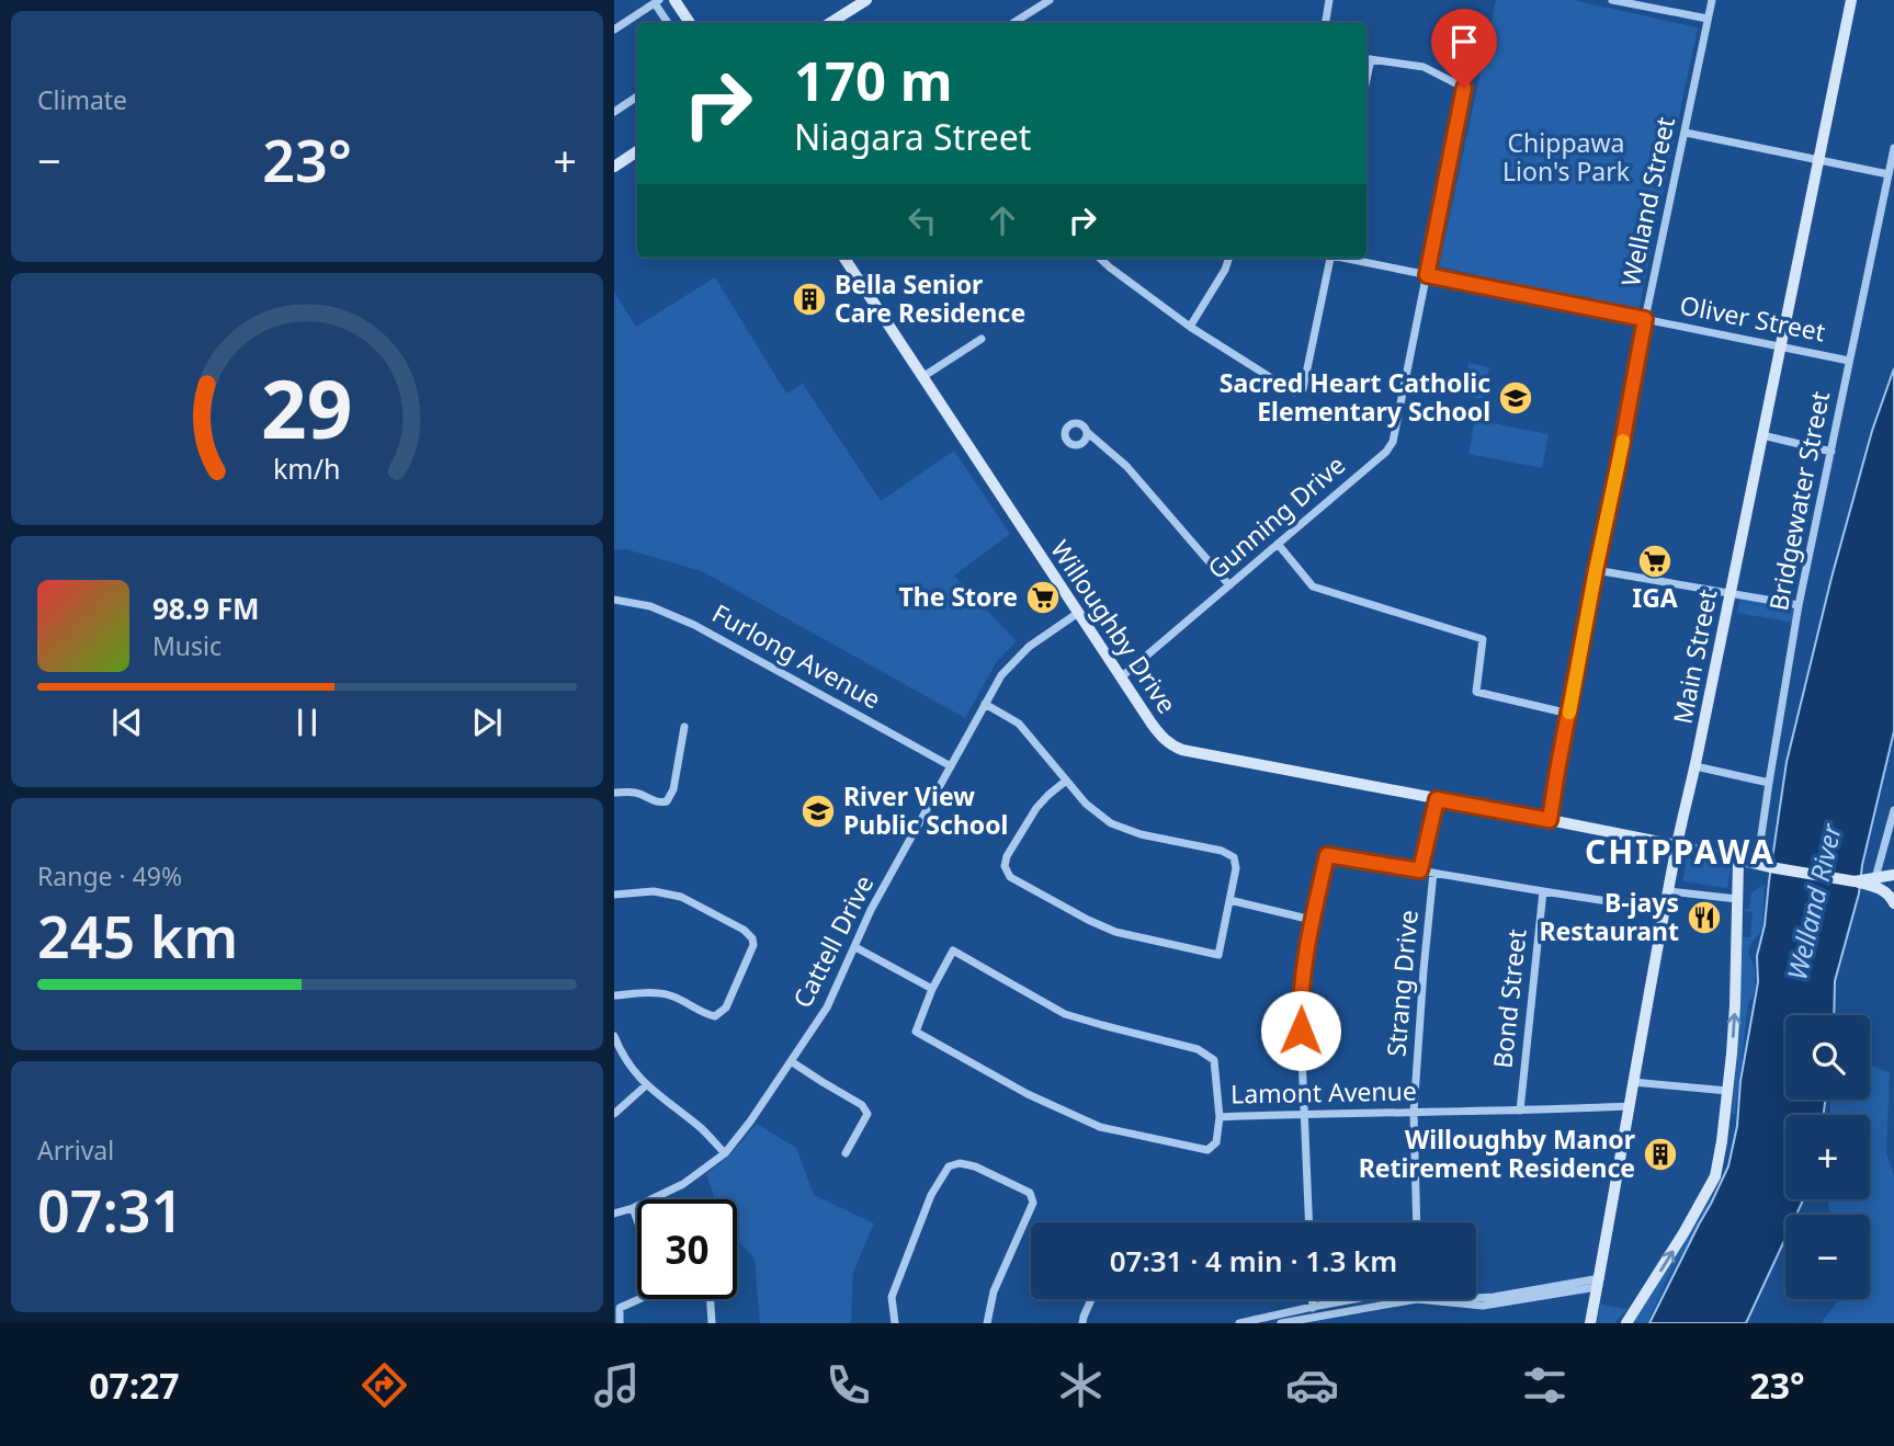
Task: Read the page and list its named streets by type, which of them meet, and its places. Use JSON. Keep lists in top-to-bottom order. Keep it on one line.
{"streets":{"street":["Welland Street","Oliver Street","Bridgewater Street","Gunning Drive","Willoughby Drive","Furlong Avenue","Main Street","Cattell Drive","Strang Drive","Bond Street","Lamont Avenue"]},"crossings":[["Welland Street","Oliver Street"],["Welland Street","Willoughby Drive"],["Oliver Street","Bridgewater Street"],["Oliver Street","Gunning Drive"],["Oliver Street","Main Street"],["Bridgewater Street","Willoughby Drive"],["Gunning Drive","Willoughby Drive"],["Willoughby Drive","Main Street"],["Willoughby Drive","Cattell Drive"],["Furlong Avenue","Cattell Drive"],["Main Street","Lamont Avenue"],["Strang Drive","Lamont Avenue"],["Bond Street","Lamont Avenue"]],"districts":["CHIPPAWA"],"water":["Welland River"],"parks":["Chippawa Lion's Park"],"places":{"building":["Bella Senior Care Residence","Willoughby Manor Retirement Residence"],"school or university":["Sacred Heart Catholic Elementary School","River View Public School"],"supermarket":["IGA","The Store"],"restaurant":["B-jays Restaurant"]},"page":{"tile":["Climate",["Range · 49%","245 km"],["Arrival","07:31"]],"turn":["170 m","Niagara Street"],"heat":["−","23°","+"],"song":["98.9 FM","Music"],"map_buttons":["+","−"],"limit":"30","trip":"07:31 · 4 min · 1.3 km","tabs":["07:27","23°"],"gauge":["29","km/h"]}}
